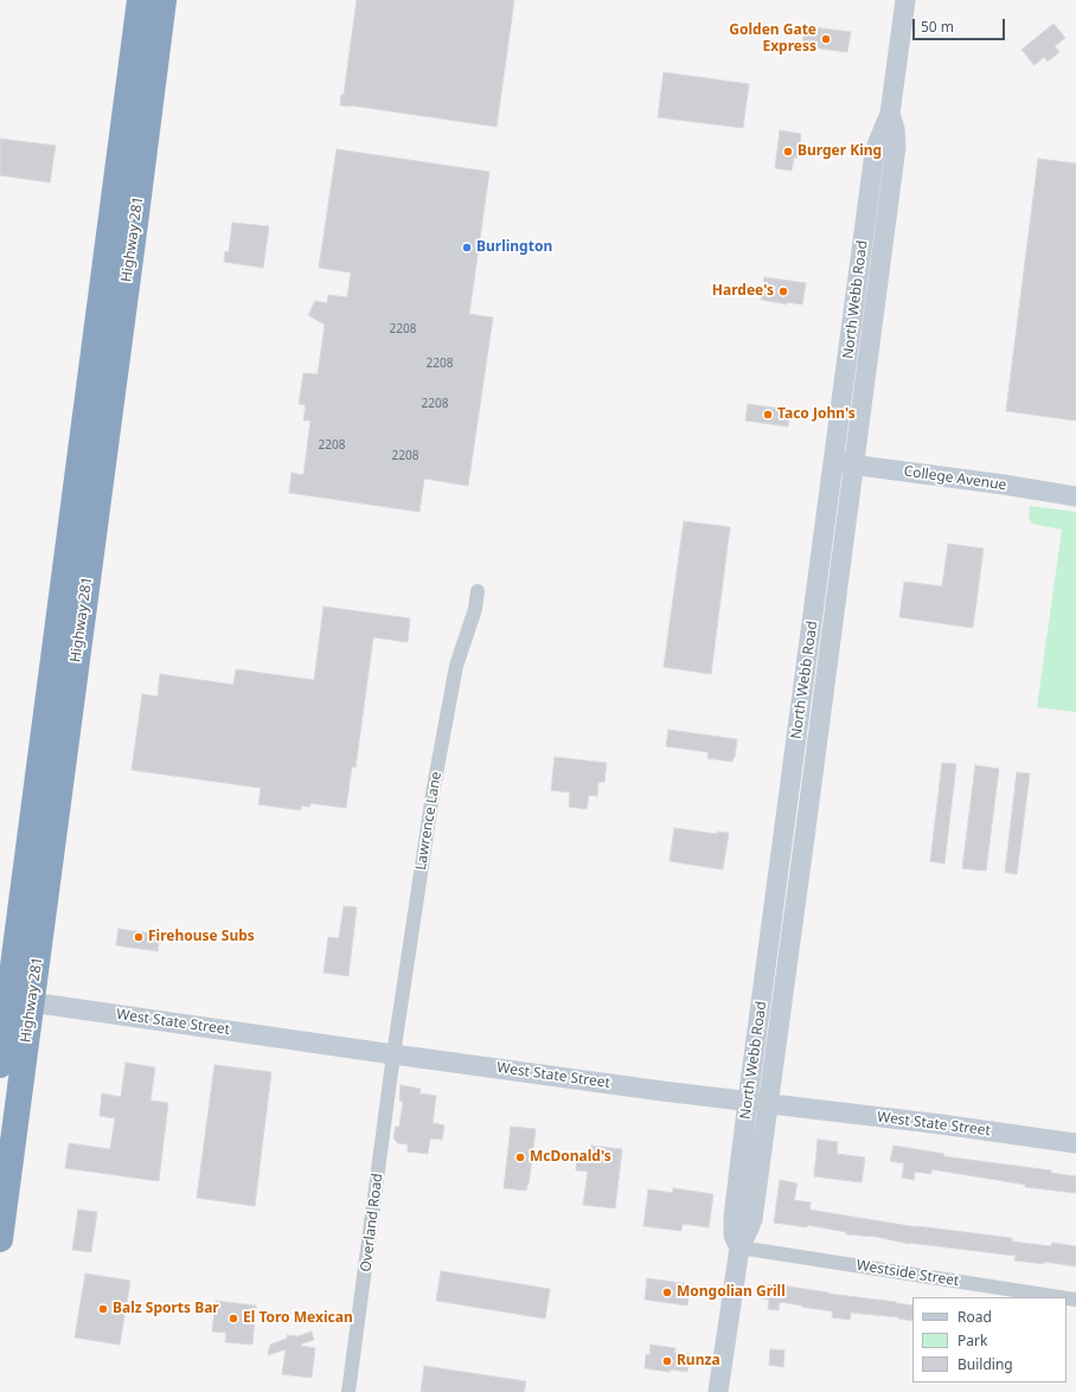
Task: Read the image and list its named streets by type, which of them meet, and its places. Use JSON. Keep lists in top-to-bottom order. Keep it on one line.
{"streets":{"highway":["Highway 281"],"main road":["North Webb Road","College Avenue","West State Street"],"street":["Lawrence Lane","Overland Road","Westside Street"]},"crossings":[["Highway 281","West State Street"],["North Webb Road","College Avenue"],["North Webb Road","West State Street"],["North Webb Road","Westside Street"],["Lawrence Lane","West State Street"],["Lawrence Lane","Overland Road"],["West State Street","Overland Road"]],"places":["Golden Gate Express","Burger King","Burlington","Hardee's","Taco John's","Firehouse Subs","McDonald's","Mongolian Grill","Balz Sports Bar","El Toro Mexican","Runza"],"house_numbers":["2208","2208","2208","2208","2208"],"legend":["Road","Park","Building"],"scale_bar":"50 m"}
